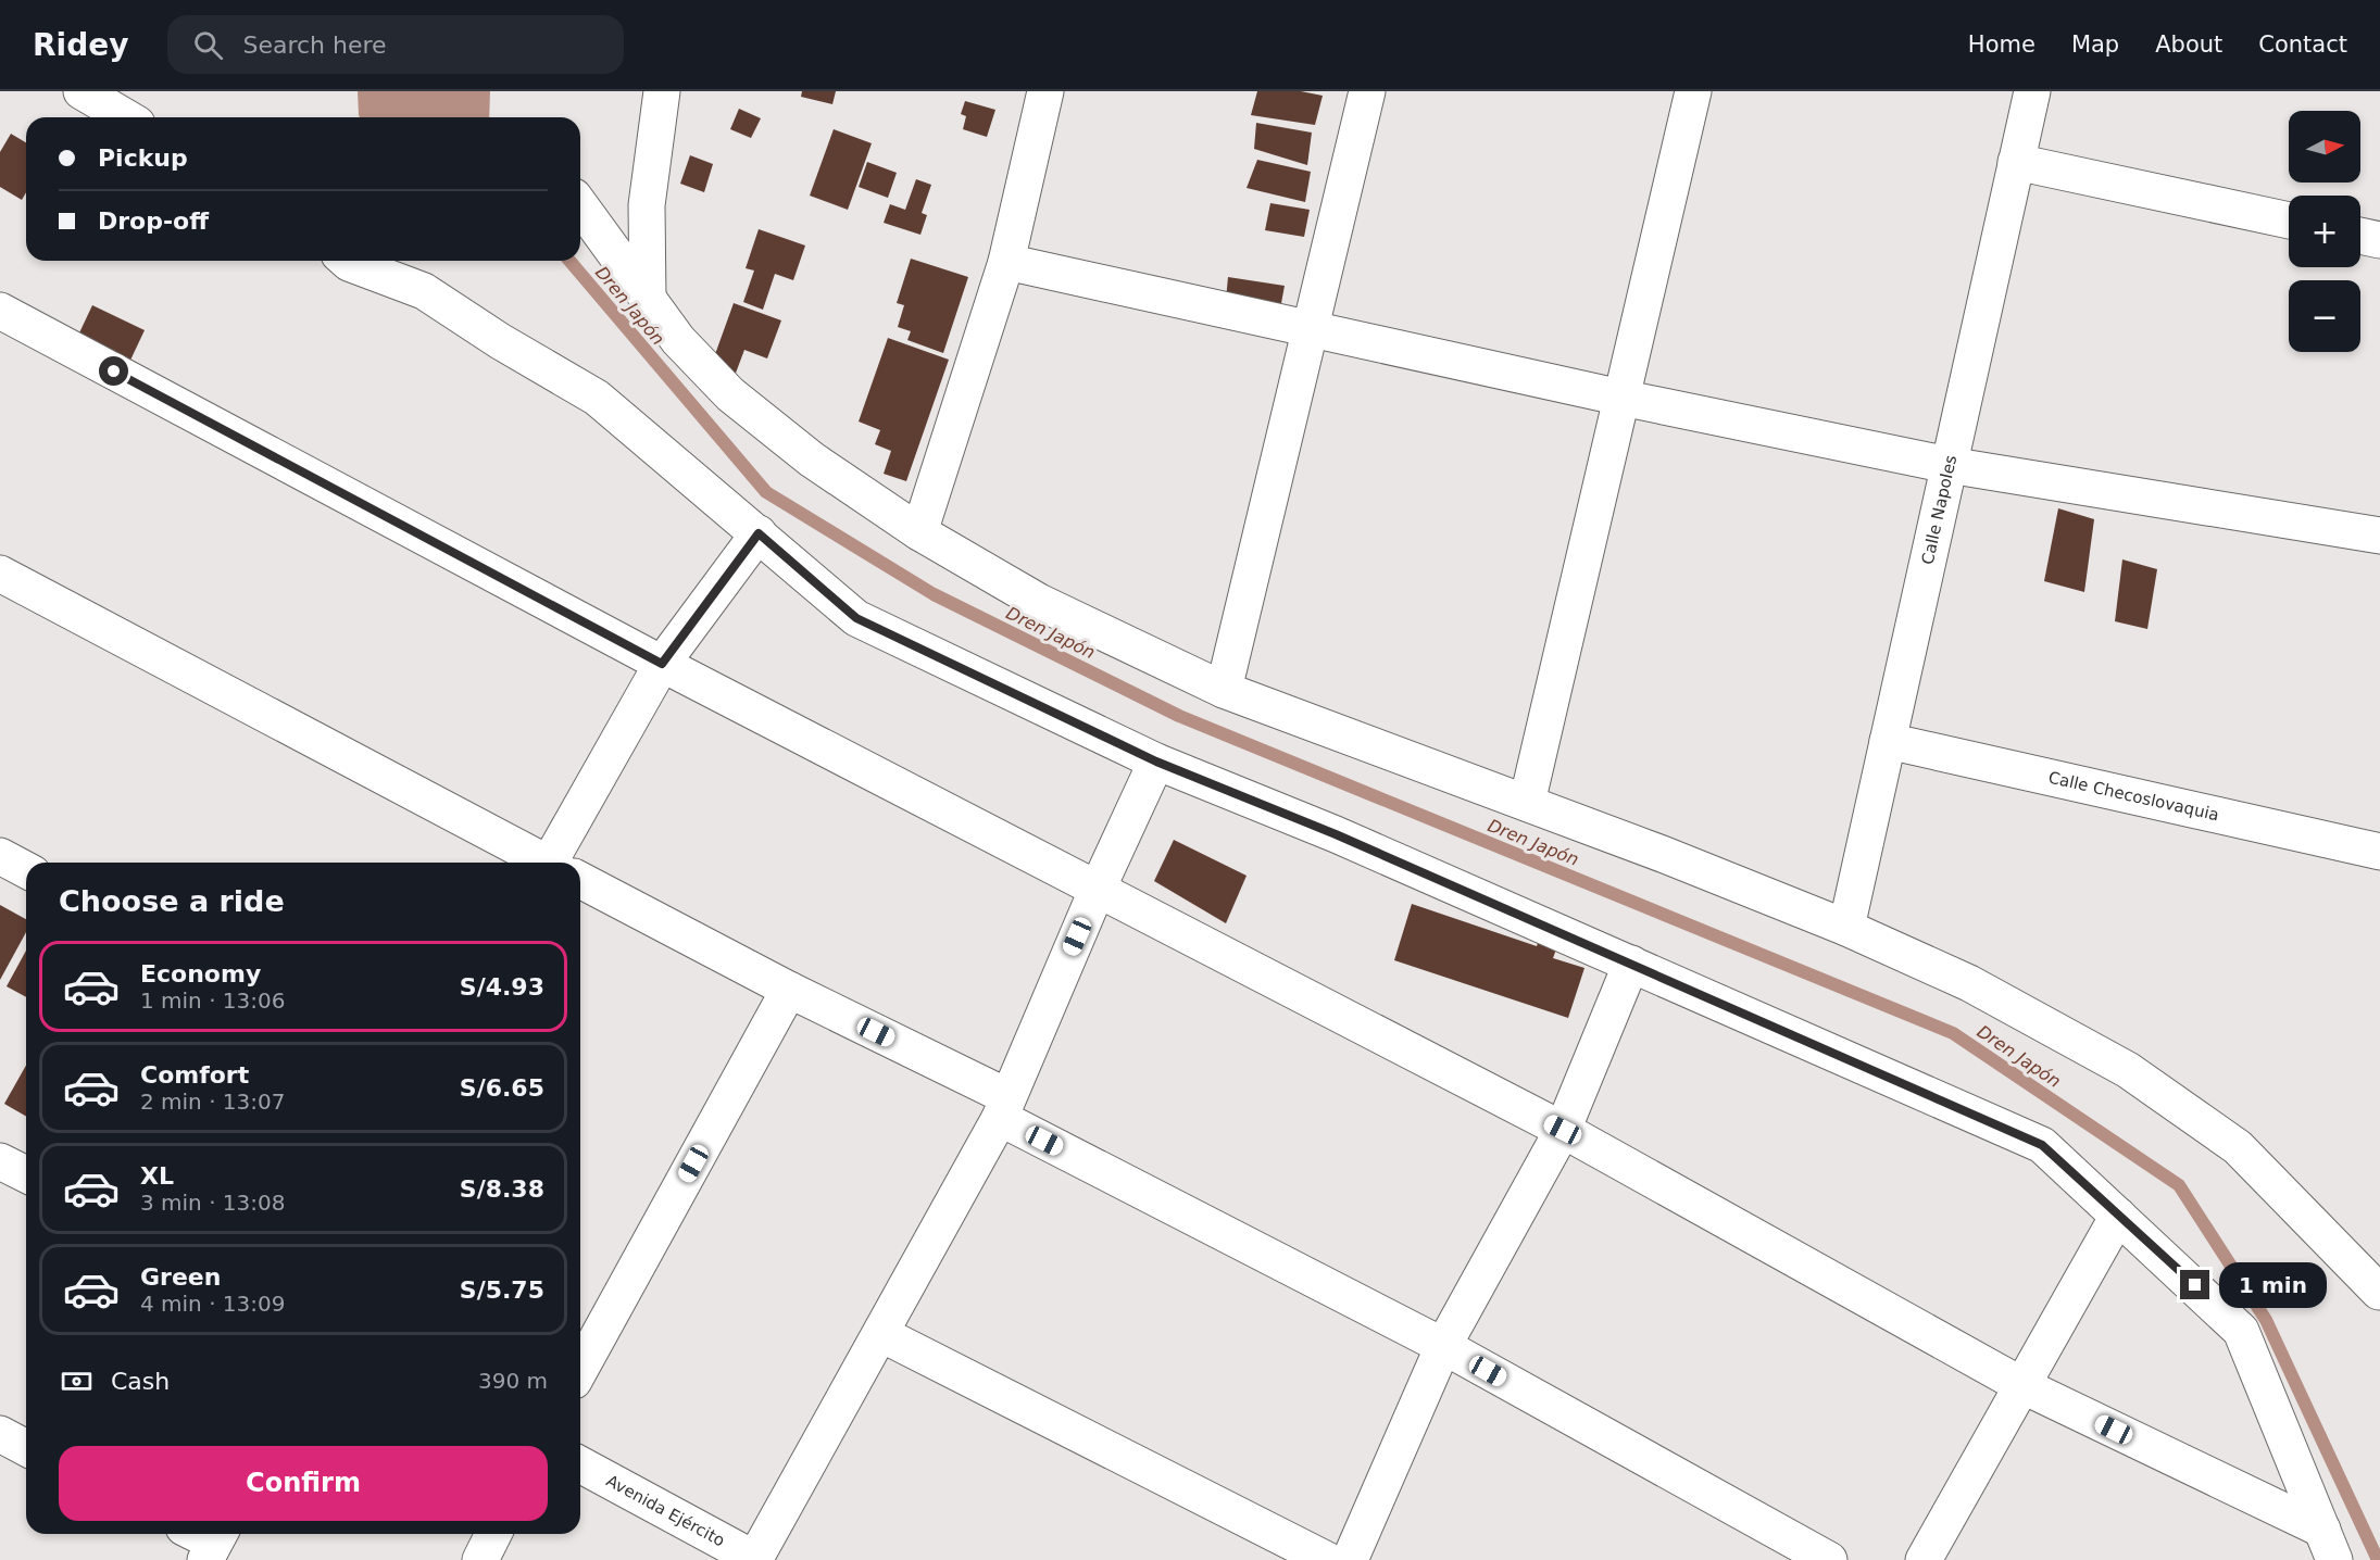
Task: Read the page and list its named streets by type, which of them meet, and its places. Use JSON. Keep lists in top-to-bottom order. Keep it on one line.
{"streets":{"street":["Calle Napoles","Calle Checoslovaquia","Avenida Ejército"]},"crossings":[["Calle Napoles","Calle Checoslovaquia"]],"water":["Dren Japón"],"north":"right","page":{"header":"Ridey","search":"Search here","nav":["Home","Map","About","Contact"],"map_buttons":["+","−"],"banner":["Pickup","Drop-off"],"heading":"Choose a ride","list":[{"name":"Economy","note":"1 min · 13:06","value":"S/4.93"},{"name":"Comfort","note":"2 min · 13:07","value":"S/6.65"},{"name":"XL","note":"3 min · 13:08","value":"S/8.38"},{"name":"Green","note":"4 min · 13:09","value":"S/5.75"}],"bubble":"1 min","pay":["Cash","390 m"],"buttons":"Confirm"}}
